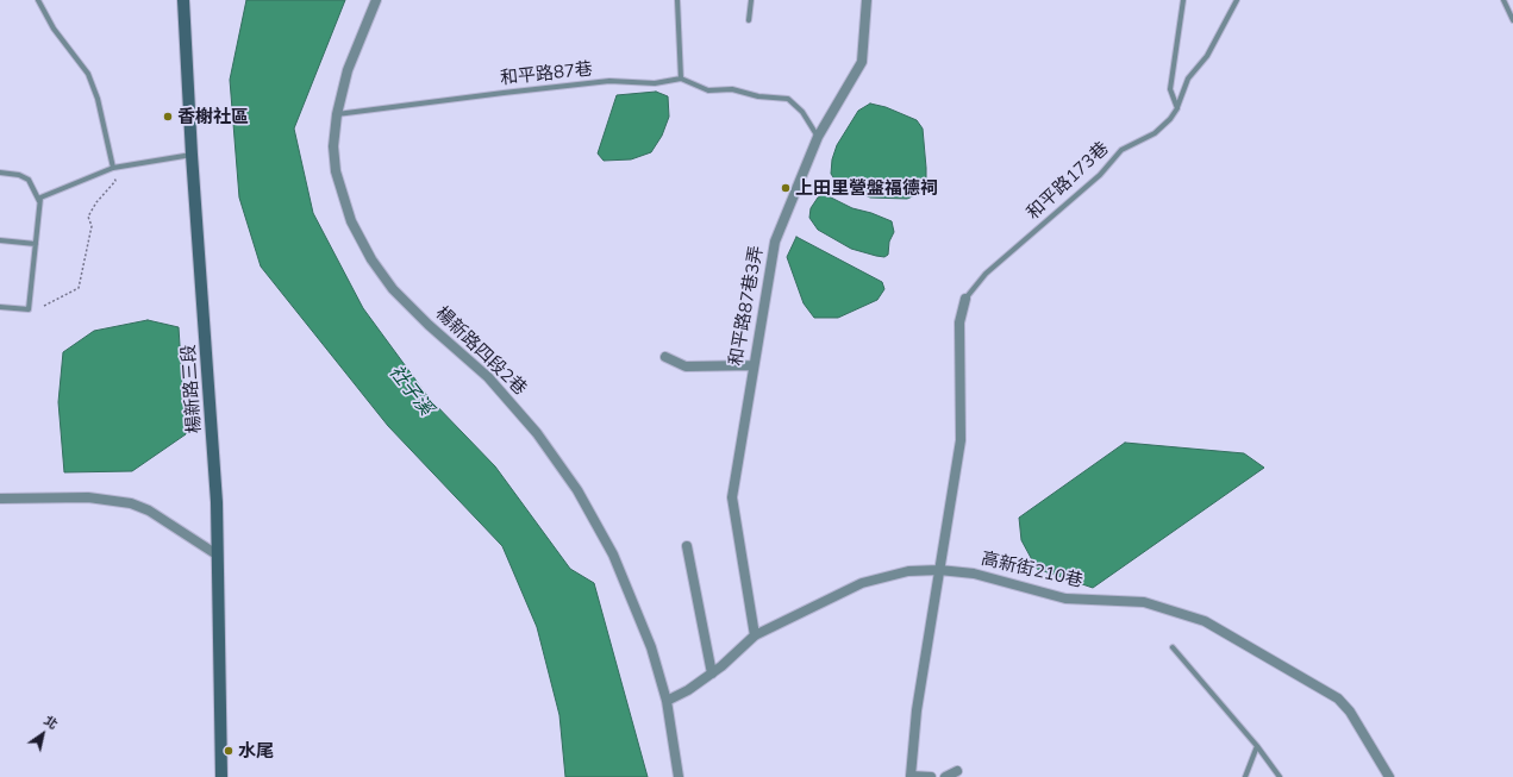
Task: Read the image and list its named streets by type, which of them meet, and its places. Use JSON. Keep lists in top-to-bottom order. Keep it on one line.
{"streets":{"main road":["楊新路三段"],"street":["和平路87巷3弄","楊新路四段2巷","高新街210巷"],"lane":["和平路87巷","和平路173巷"]},"crossings":[["和平路87巷","楊新路四段2巷"],["和平路87巷3弄","高新街210巷"],["楊新路四段2巷","高新街210巷"]],"water":["社子溪"],"places":["香榭社區","上田里營盤福德祠","水尾"],"north":"top right"}
